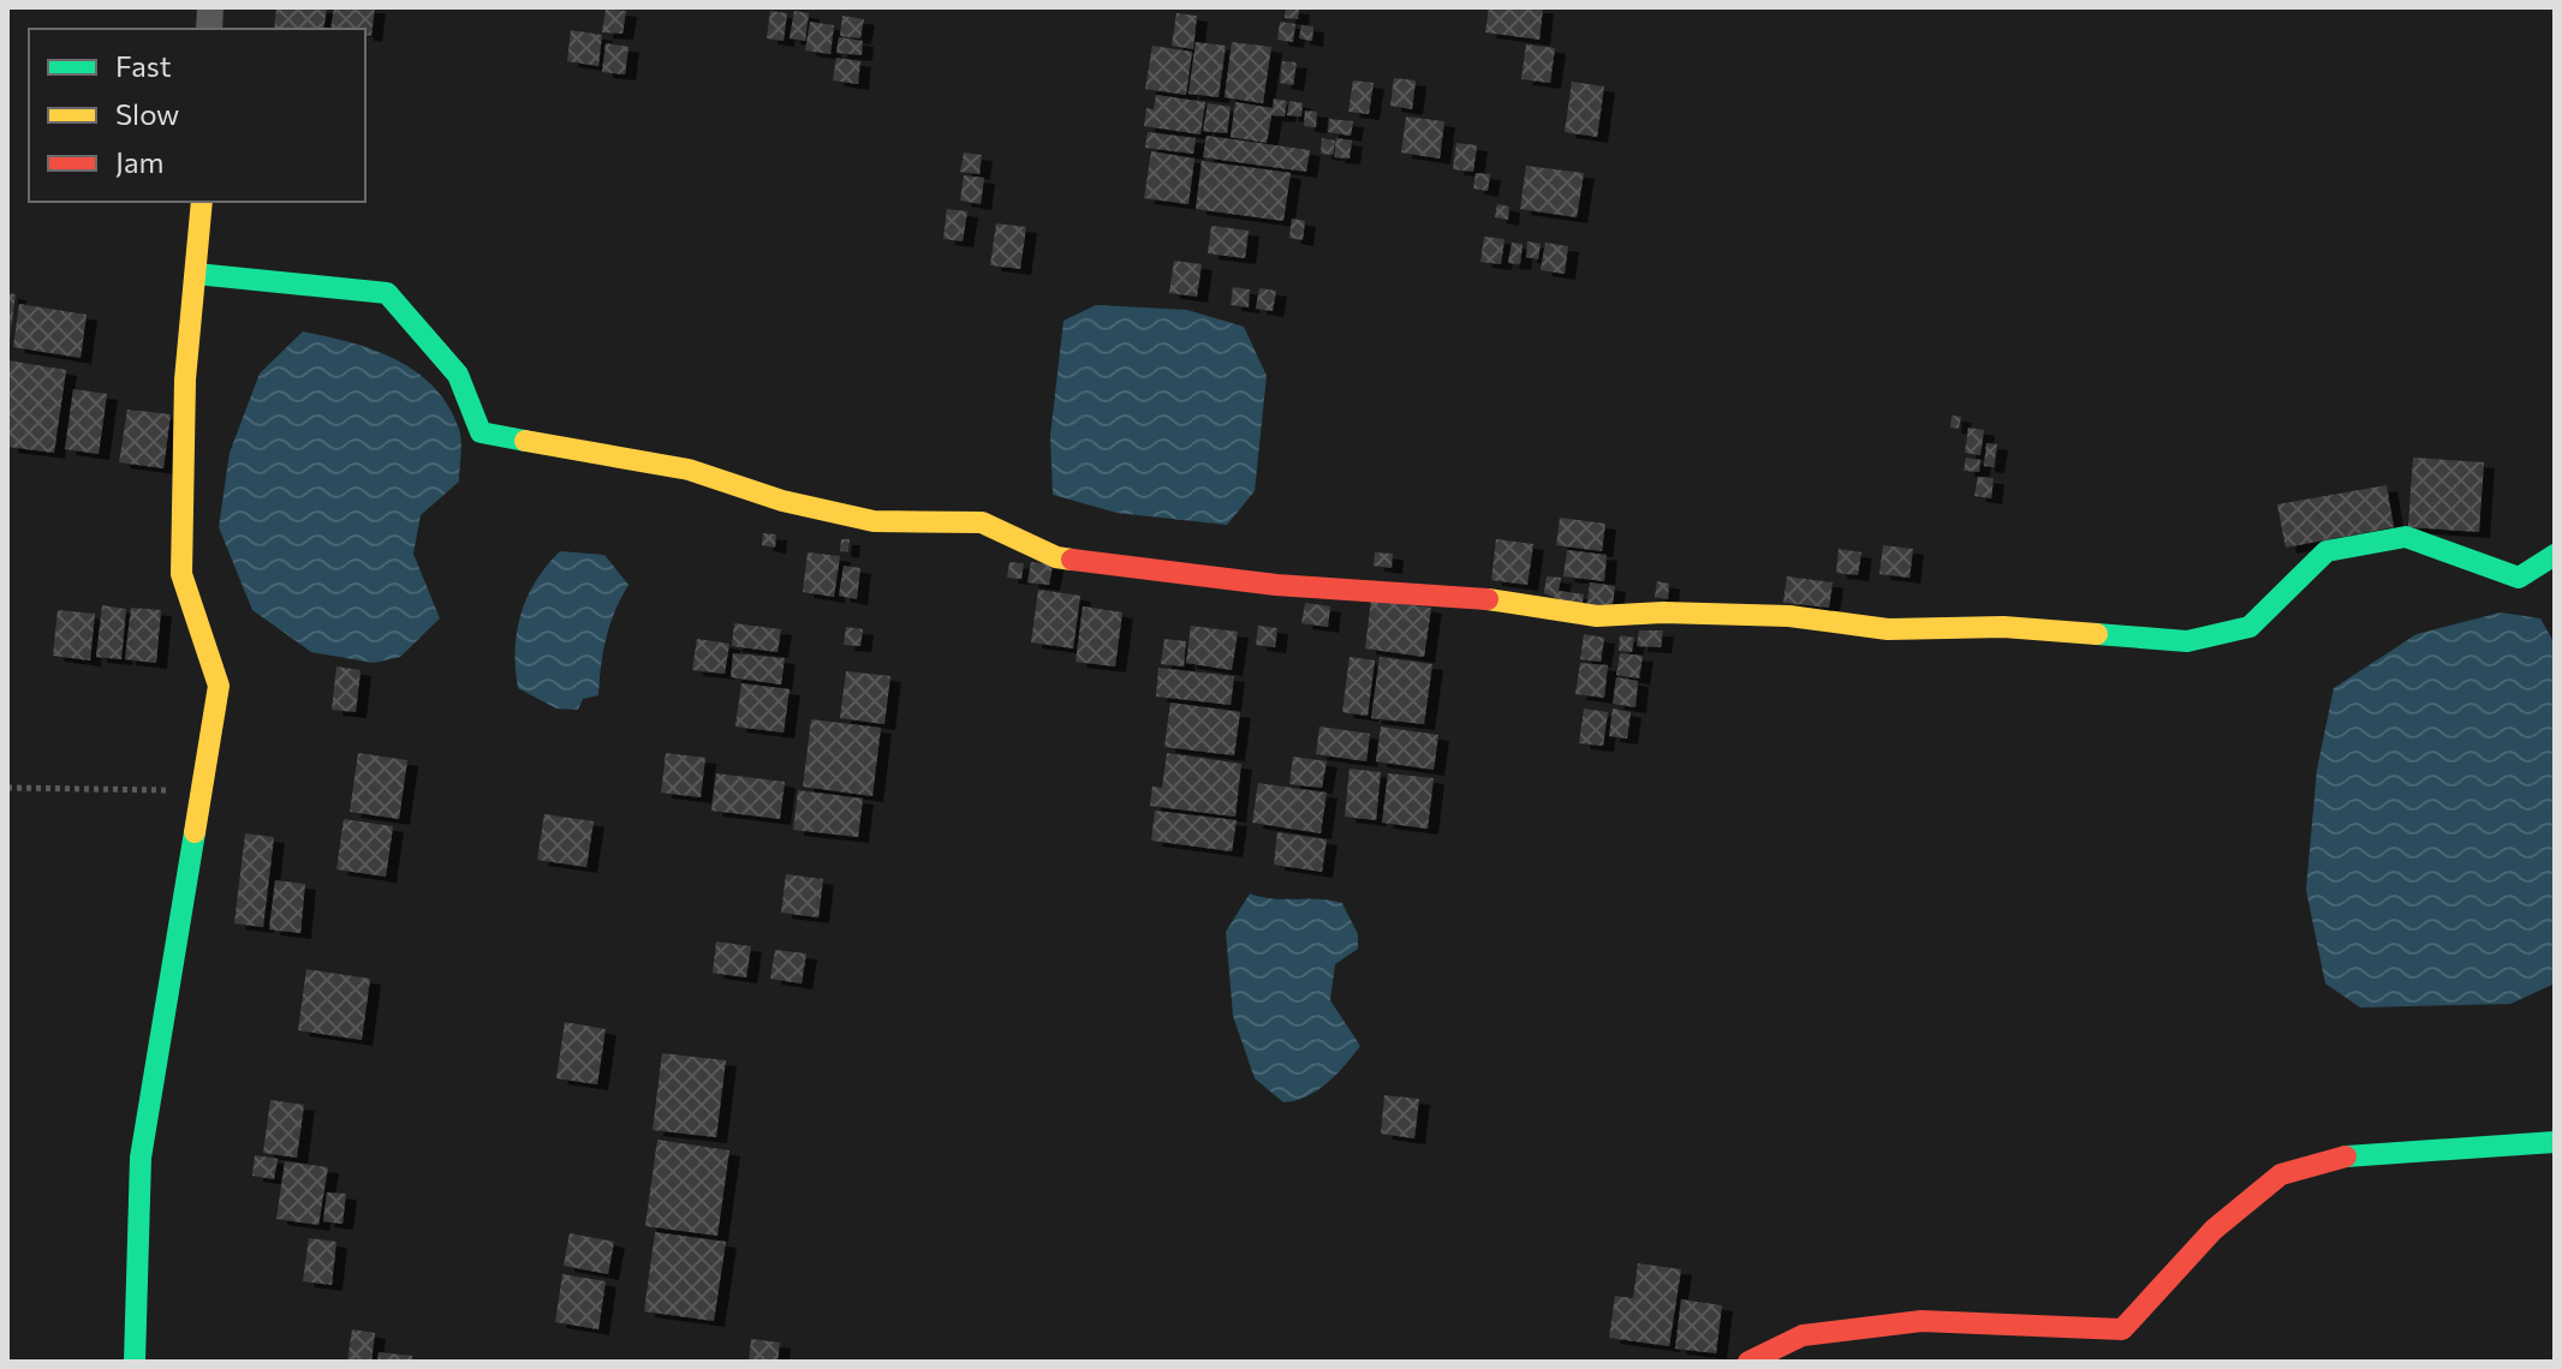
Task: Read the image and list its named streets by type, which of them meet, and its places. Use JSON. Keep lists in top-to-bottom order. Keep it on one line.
{"legend":["Fast","Slow","Jam"]}
